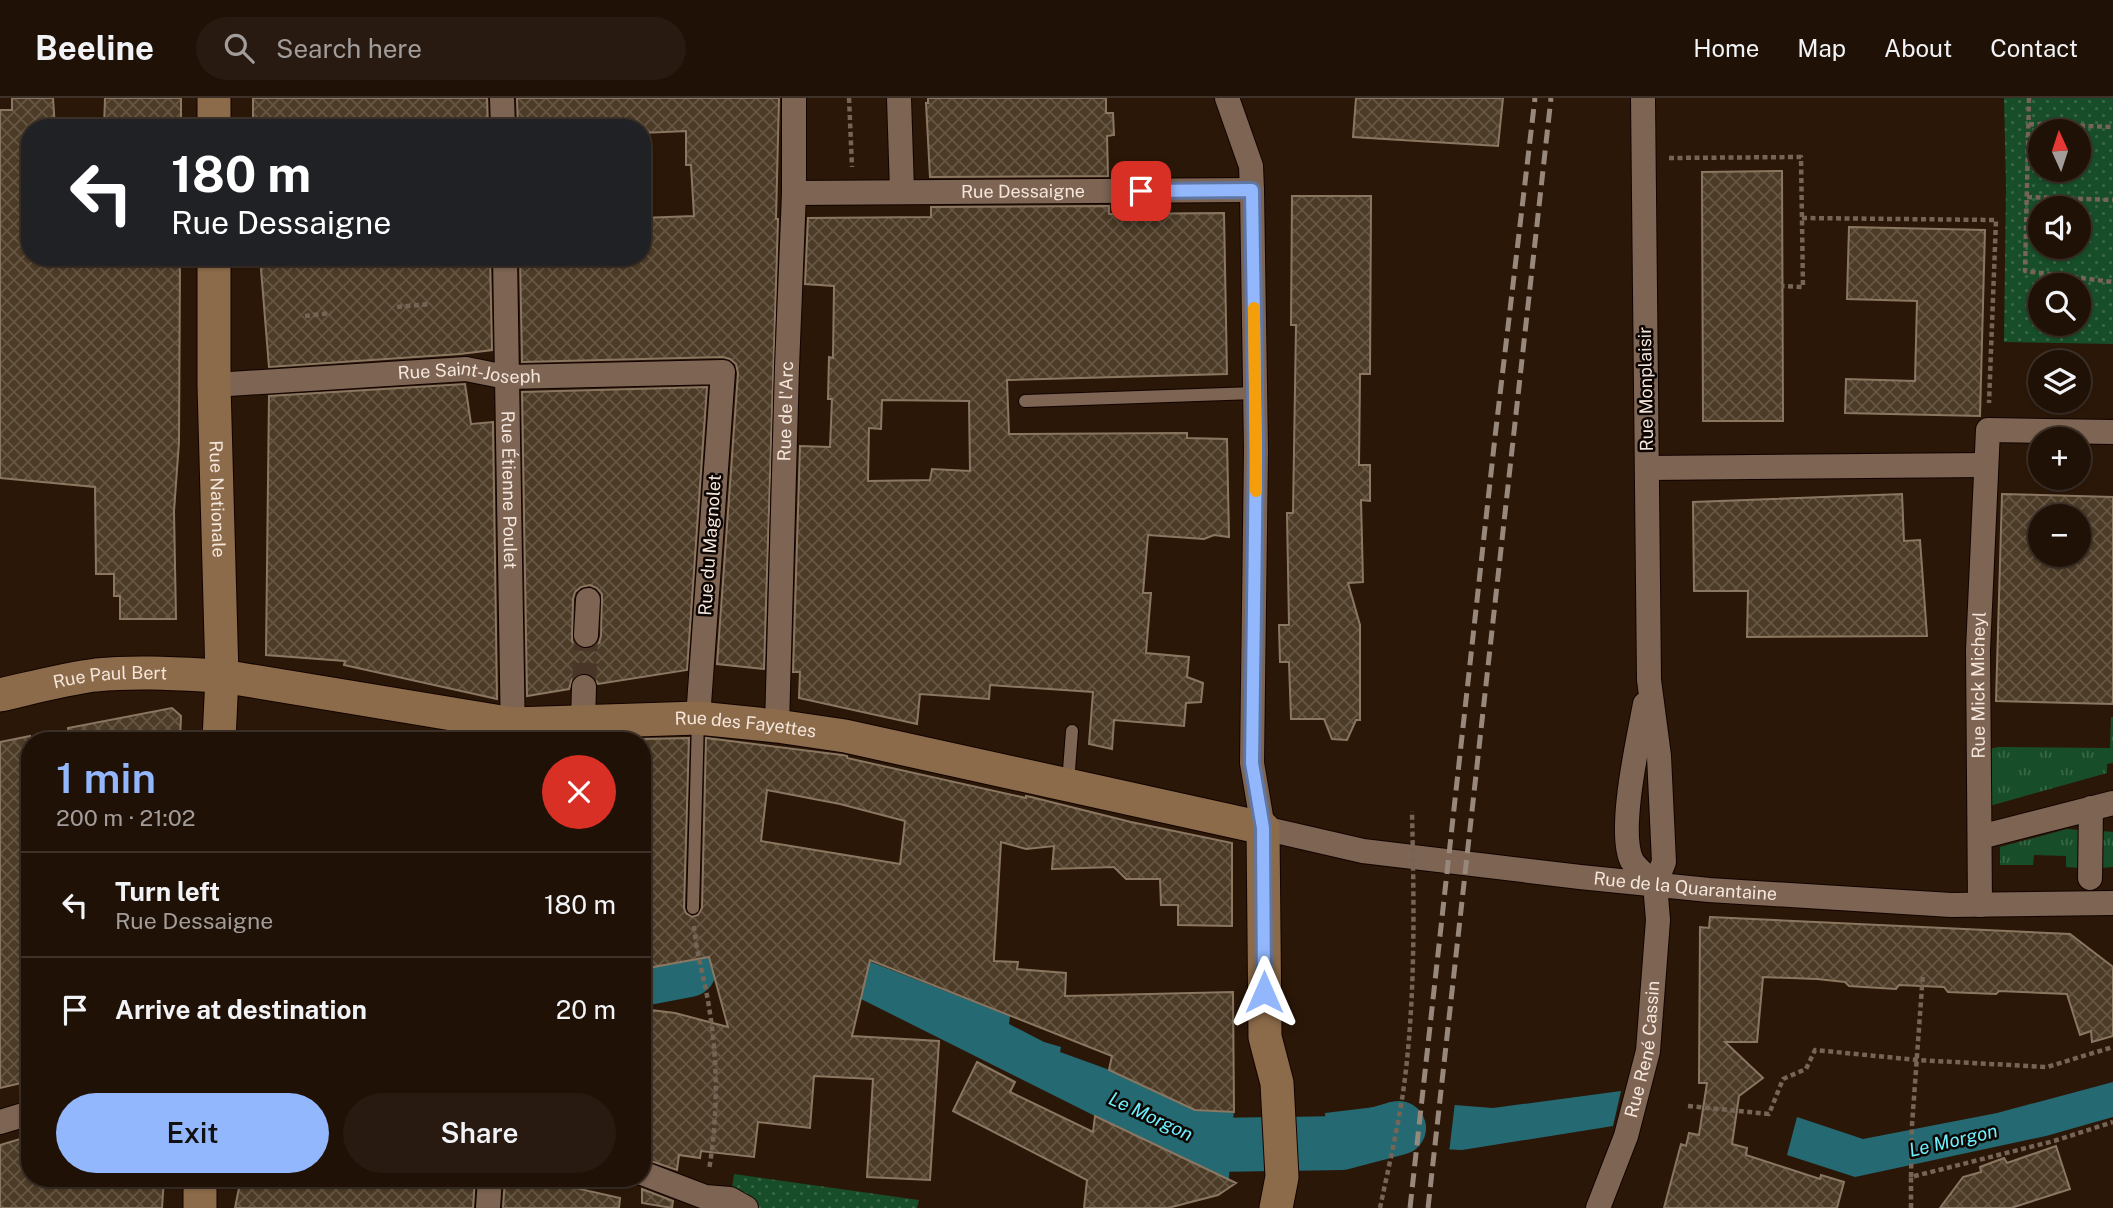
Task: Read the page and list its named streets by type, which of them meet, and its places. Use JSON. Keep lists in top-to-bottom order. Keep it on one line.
{"streets":{"street":["Rue Dessaigne","Rue Saint-Joseph","Rue Monplaisir","Rue de l'Arc","Rue Étienne Poulet","Rue Nationale","Rue du Magnolet","Rue Paul Bert","Rue Mick Micheyl","Rue des Fayettes","Rue de la Quarantaine","Rue René Cassin"]},"crossings":[["Rue Dessaigne","Rue de l'Arc"],["Rue Saint-Joseph","Rue Étienne Poulet"],["Rue Saint-Joseph","Rue Nationale"],["Rue Saint-Joseph","Rue du Magnolet"],["Rue Monplaisir","Rue de la Quarantaine"],["Rue Monplaisir","Rue René Cassin"],["Rue de l'Arc","Rue des Fayettes"],["Rue Étienne Poulet","Rue des Fayettes"],["Rue Nationale","Rue Paul Bert"],["Rue Nationale","Rue des Fayettes"],["Rue du Magnolet","Rue des Fayettes"],["Rue Paul Bert","Rue des Fayettes"],["Rue Mick Micheyl","Rue de la Quarantaine"],["Rue des Fayettes","Rue de la Quarantaine"],["Rue de la Quarantaine","Rue René Cassin"]],"water":["Le Morgon"],"north":"top","page":{"header":"Beeline","search":"Search here","nav":["Home","Map","About","Contact"],"map_buttons":["+","−"],"turn":["180 m","Rue Dessaigne"],"heading":["1 min","200 m · 21:02"],"list":[{"name":"Turn left","note":"Rue Dessaigne","value":"180 m"},{"name":"Arrive at destination","value":"20 m"}],"buttons":["Exit","Share"]}}
